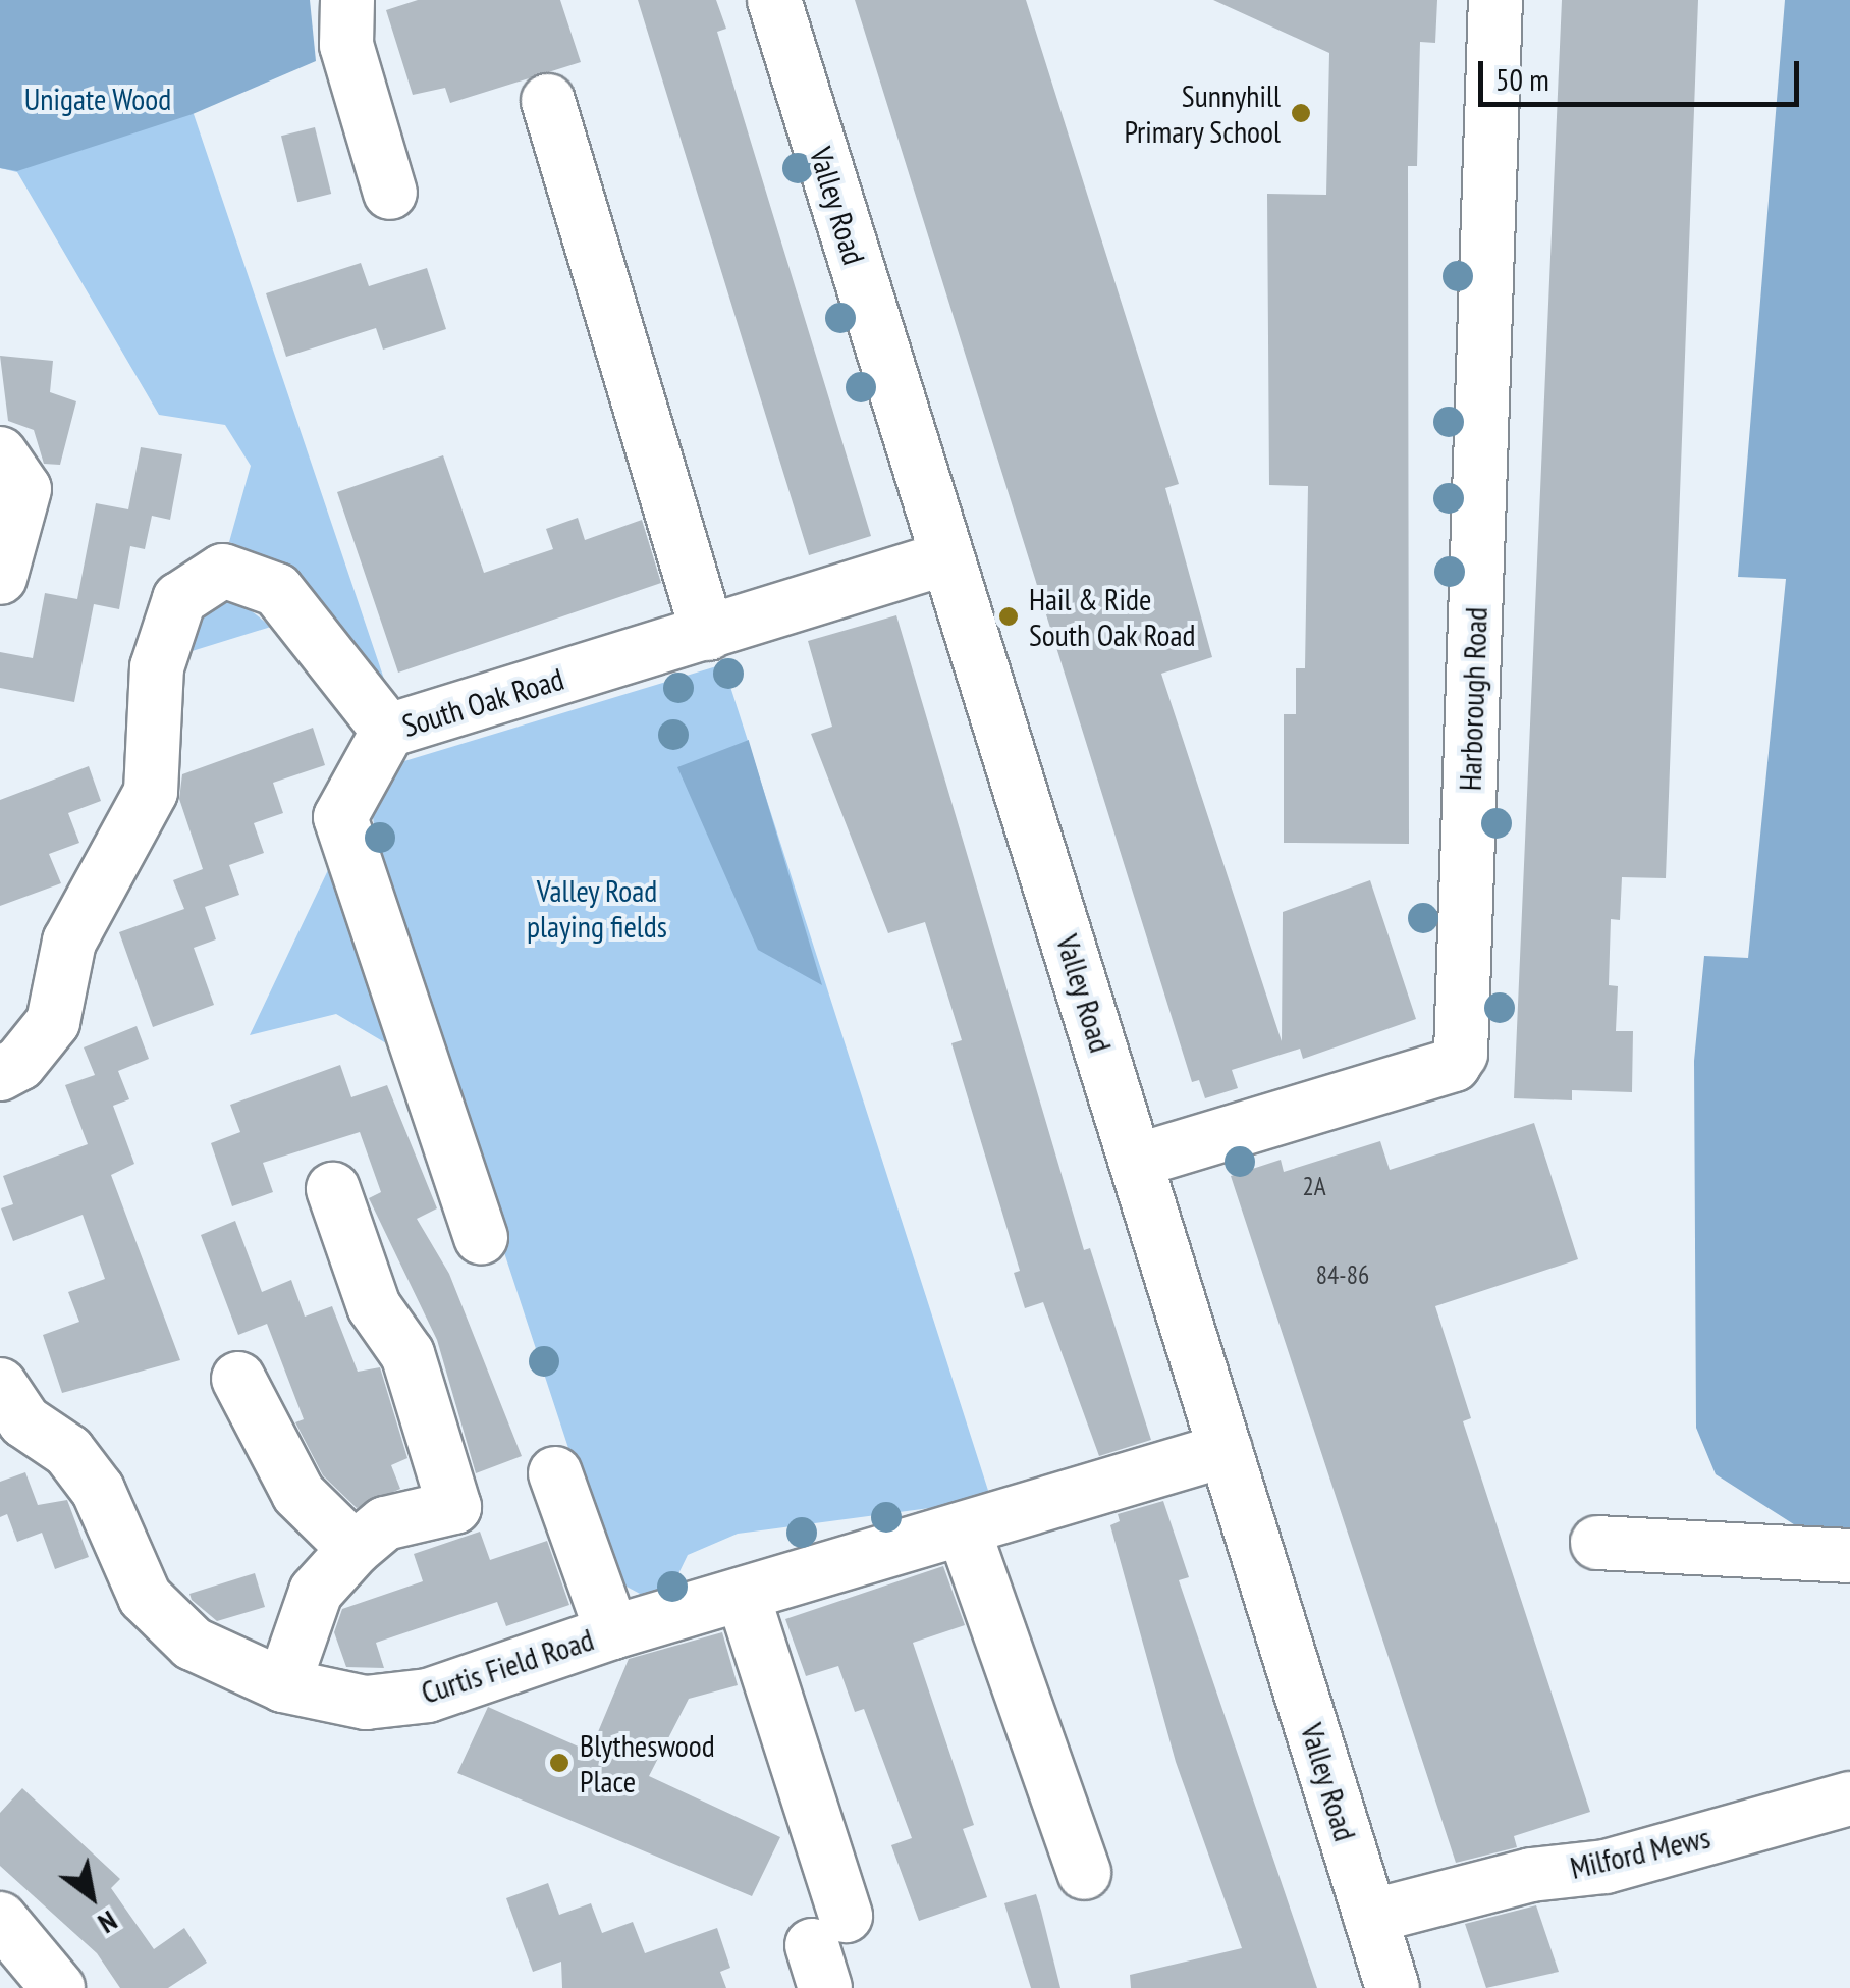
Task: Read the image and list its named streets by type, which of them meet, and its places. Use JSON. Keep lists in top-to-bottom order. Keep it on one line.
{"streets":{"street":["Valley Road","Harborough Road","South Oak Road","Curtis Field Road","Milford Mews"]},"crossings":[["Valley Road","Harborough Road"],["Valley Road","South Oak Road"],["Valley Road","Curtis Field Road"],["Valley Road","Milford Mews"]],"parks":["Unigate Wood","Valley Road playing fields"],"places":["Sunnyhill Primary School","Hail & Ride South Oak Road","Blytheswood Place"],"house_numbers":["2A","84-86"],"scale_bar":"50 m","north":"bottom right"}
